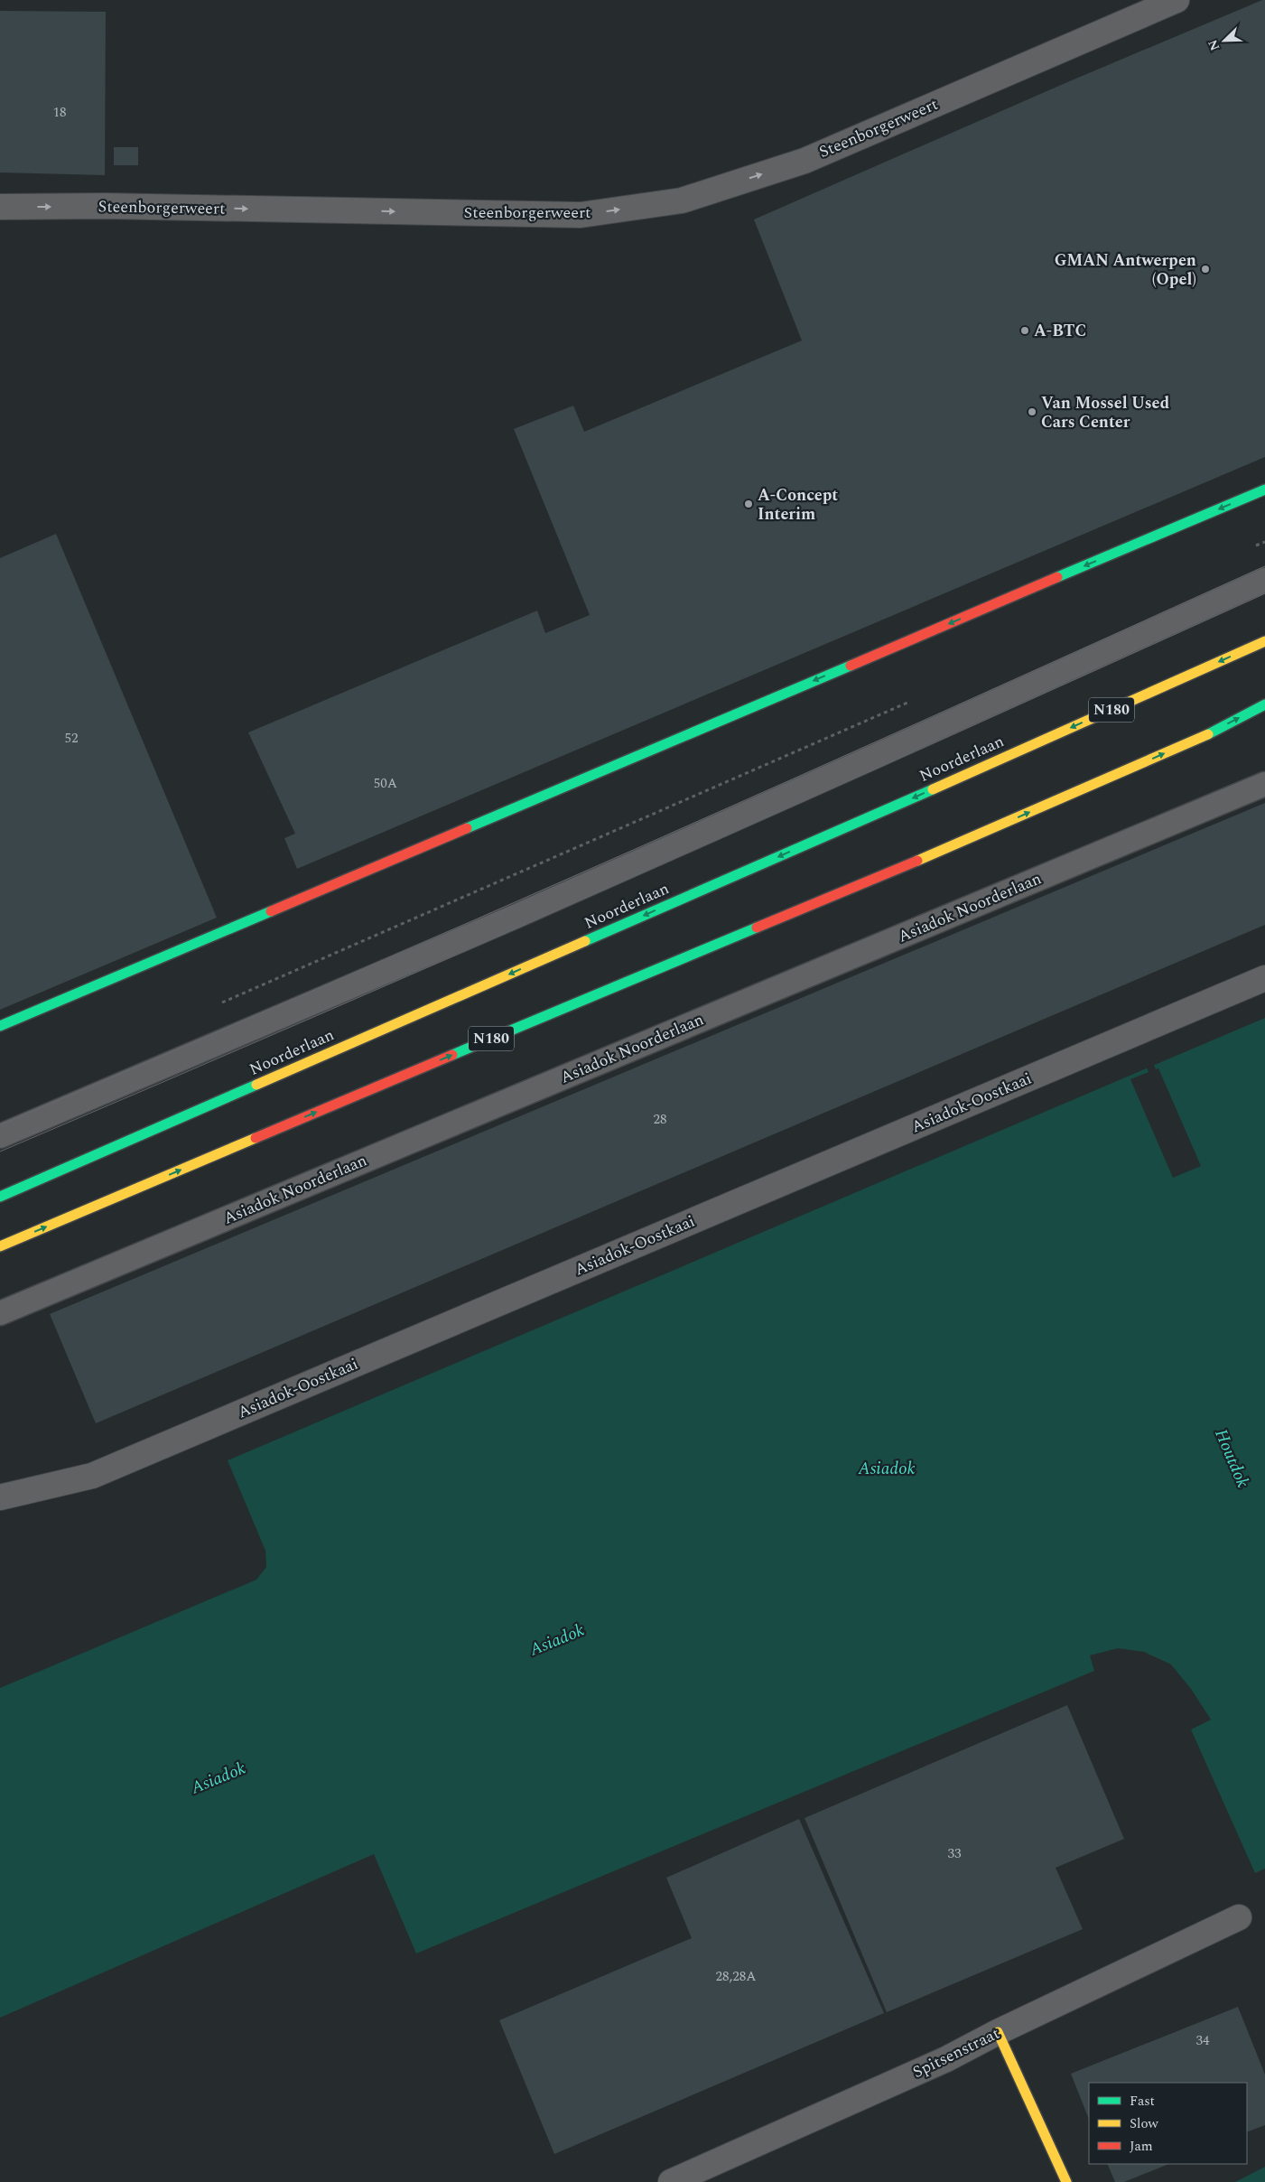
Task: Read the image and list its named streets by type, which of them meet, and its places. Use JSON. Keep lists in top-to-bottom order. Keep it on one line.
{"streets":{"main road":["N180","Noorderlaan"],"street":["Steenborgerweert","Asiadok-Oostkaai","Spitsenstraat"],"lane":["Asiadok Noorderlaan"]},"one_way":["Steenborgerweert"],"water":["Houtdok","Asiadok"],"places":["GMAN Antwerpen (Opel)","A-BTC","Van Mossel Used Cars Center","A-Concept Interim"],"house_numbers":["18","52","50A","28","33","28,28A","34"],"legend":["Fast","Slow","Jam"],"north":"bottom left"}
